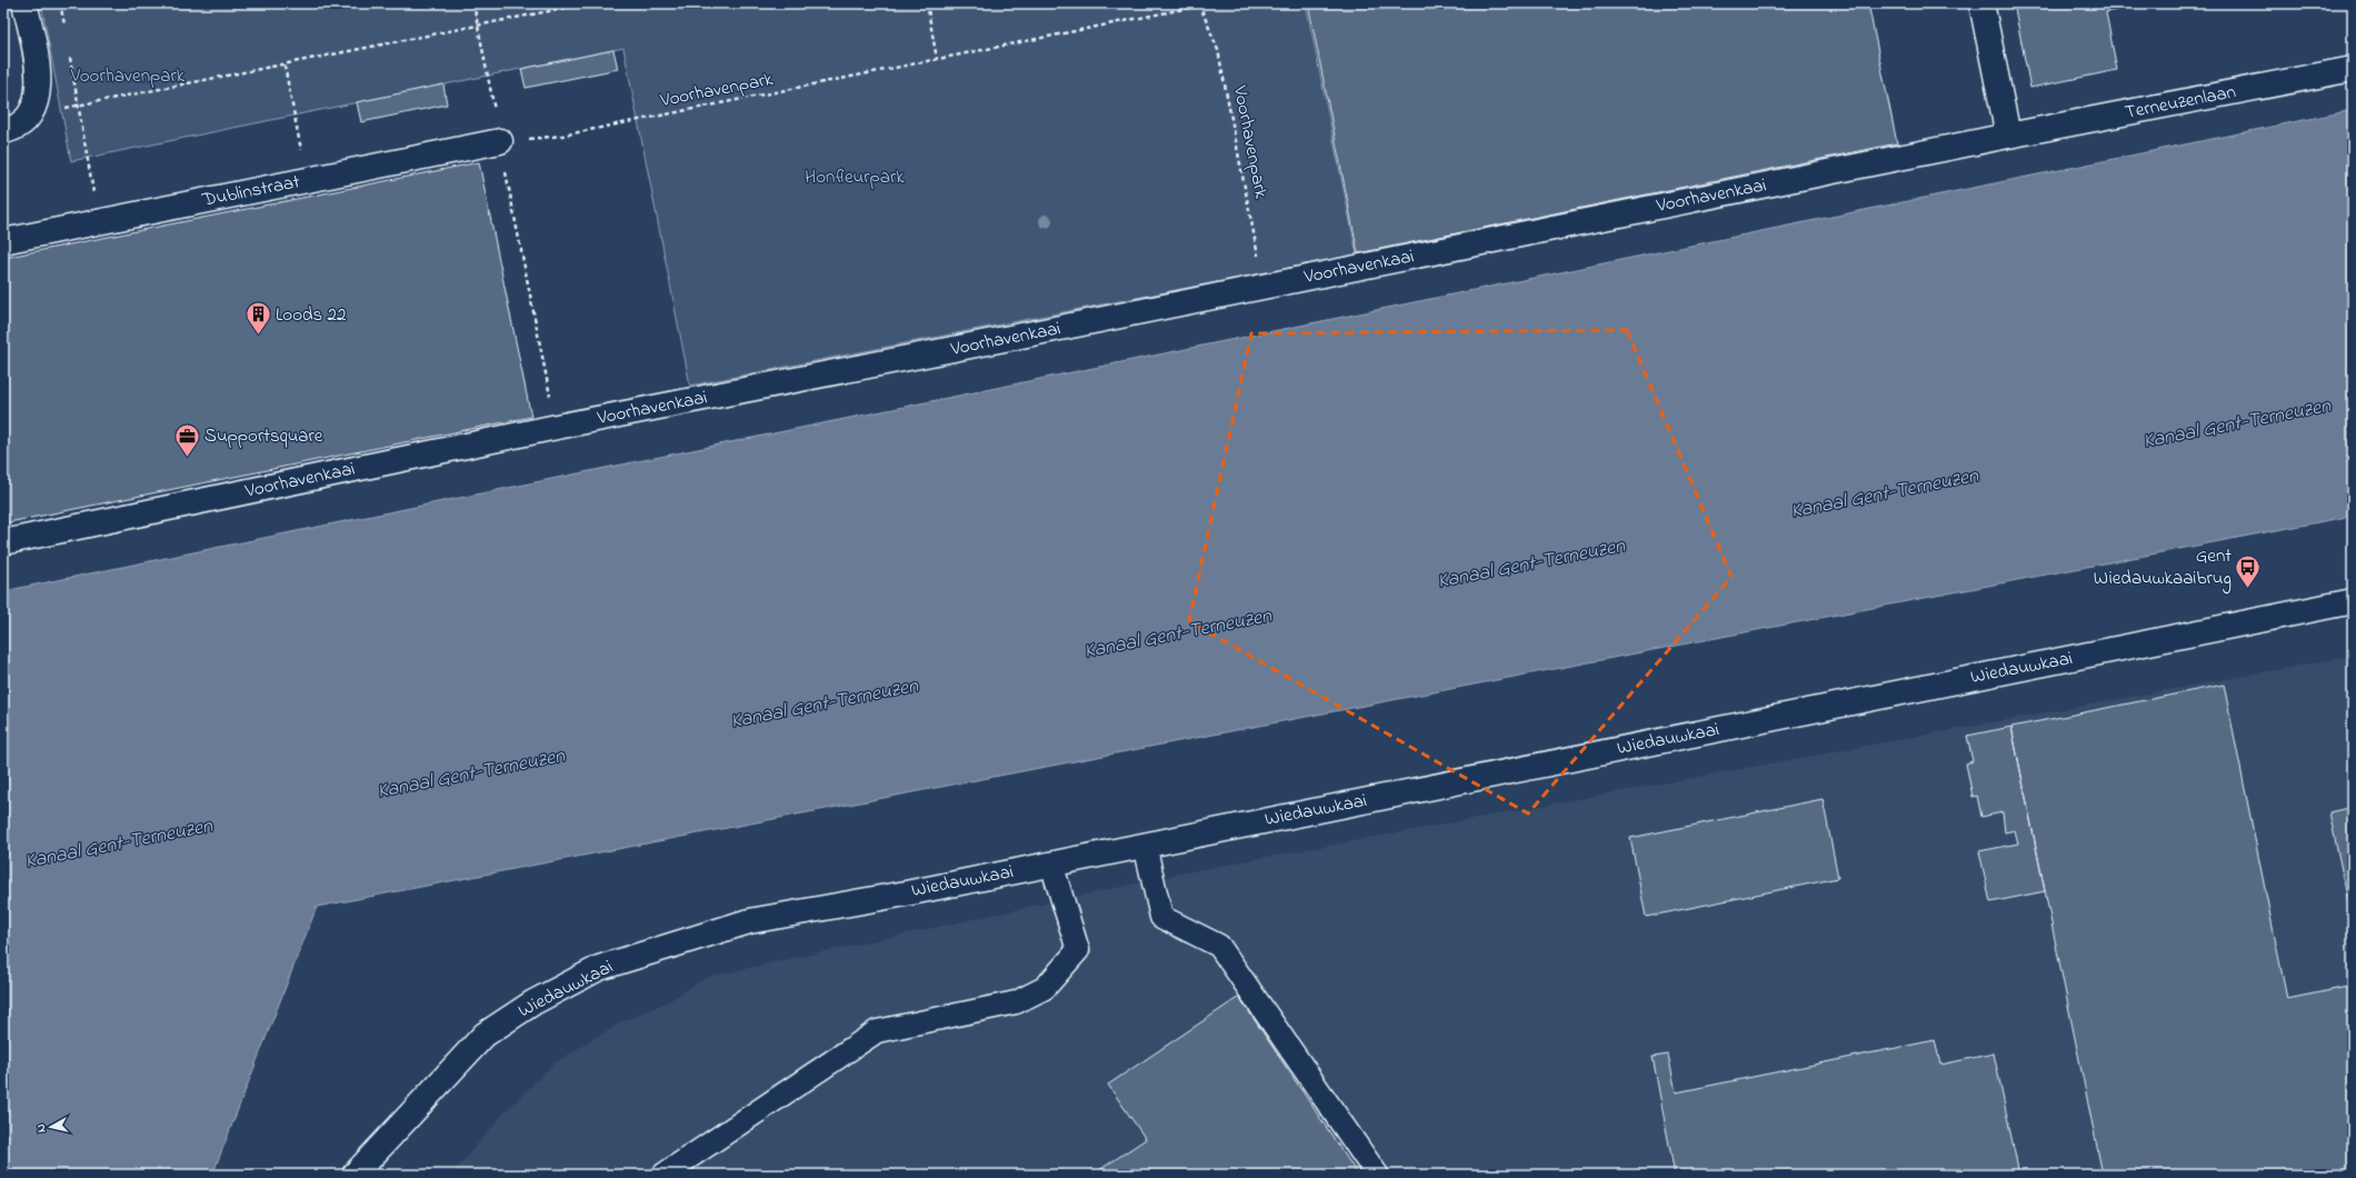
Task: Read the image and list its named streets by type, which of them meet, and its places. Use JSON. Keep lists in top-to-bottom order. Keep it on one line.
{"streets":{"street":["Terneuzenlaan","Dublinstraat","Voorhavenkaai","Wiedauwkaai"],"path":["Voorhavenpark"]},"crossings":[["Voorhavenpark","Dublinstraat"],["Voorhavenpark","Voorhavenkaai"],["Terneuzenlaan","Voorhavenkaai"]],"water":["Kanaal Gent-Terneuzen"],"parks":["Voorhavenpark","Honfleurpark"],"places":{"building":["Loods 22"],"office":["Supportsquare"],"bus stop":["Gent Wiedauwkaaibrug"]},"north":"left"}
